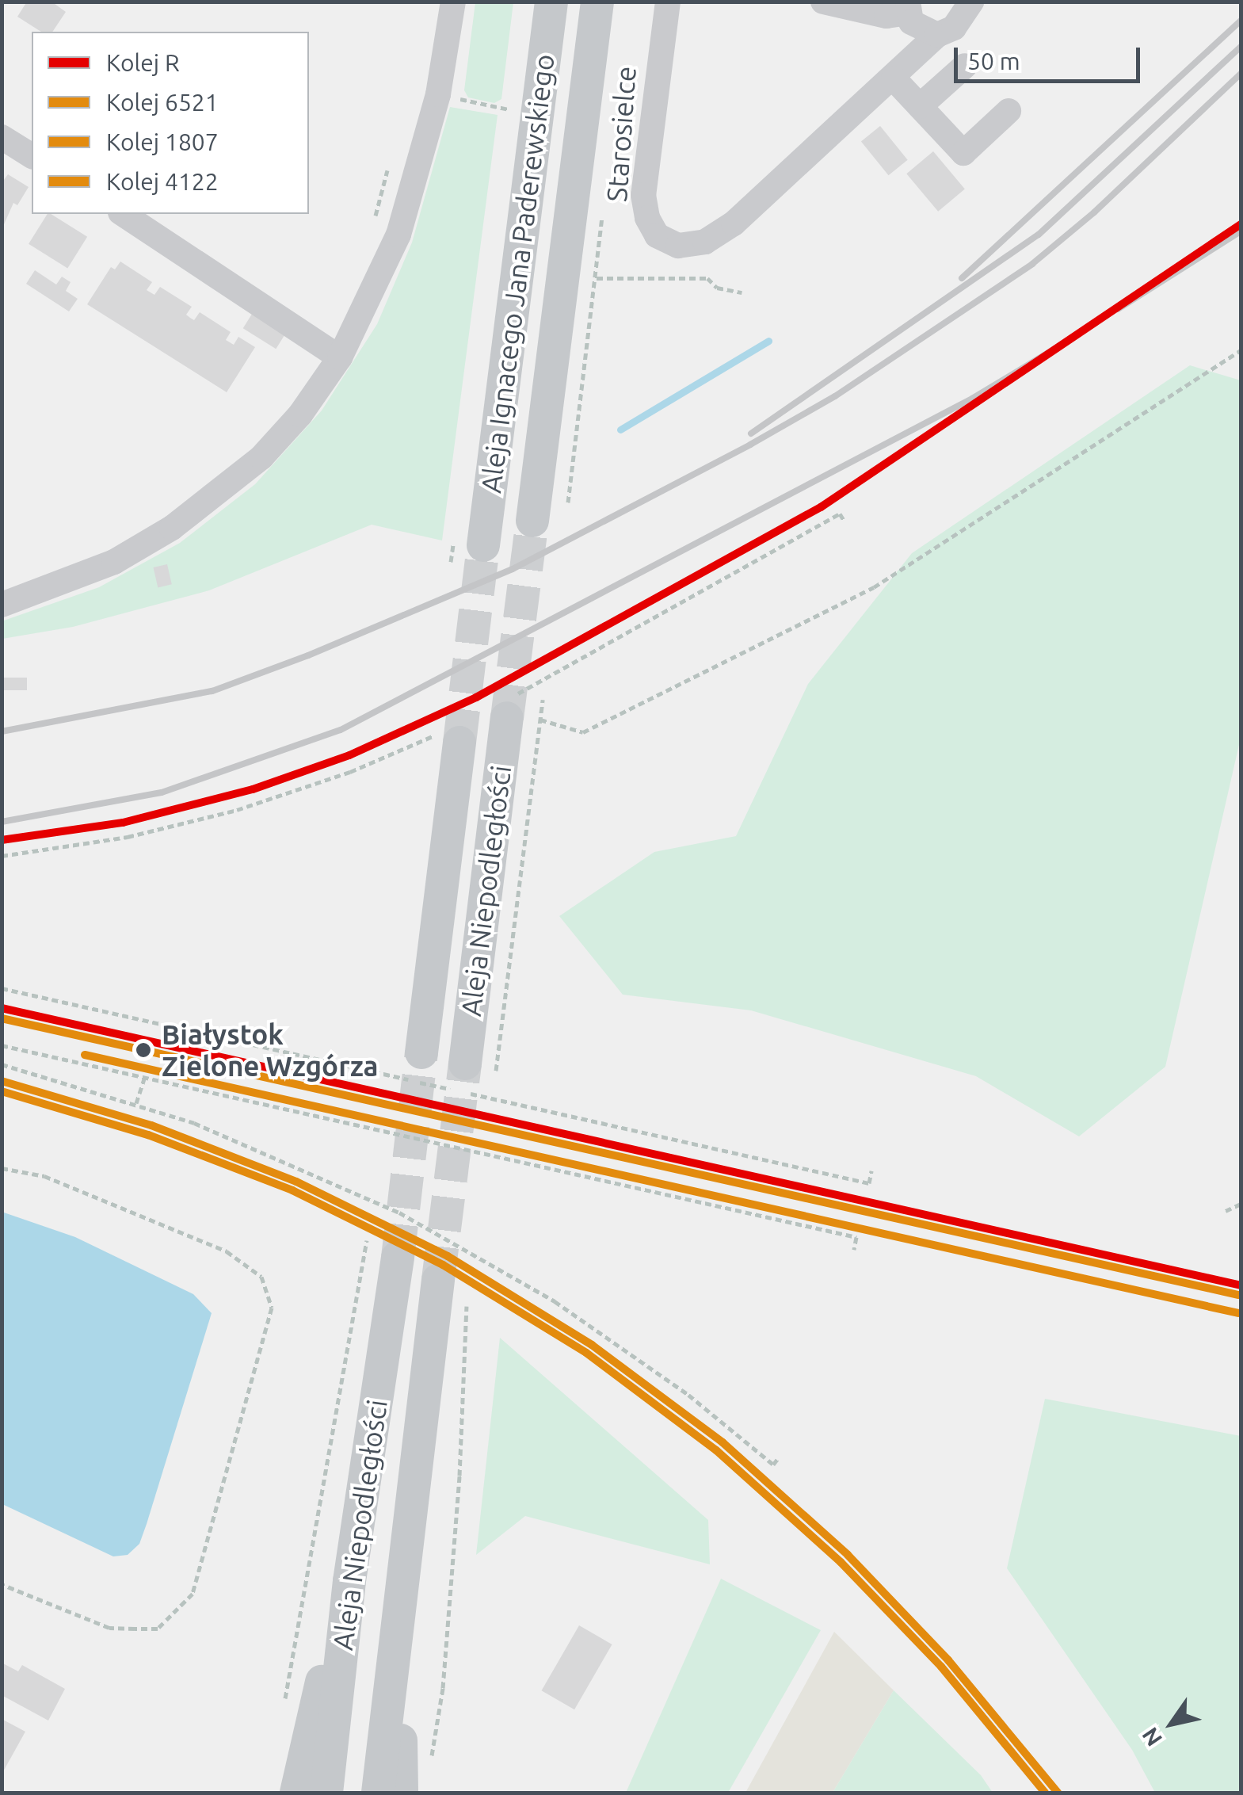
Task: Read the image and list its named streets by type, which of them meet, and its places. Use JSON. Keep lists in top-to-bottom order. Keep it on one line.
{"streets":{"main road":["Aleja Ignacego Jana Paderewskiego","Aleja Niepodległości"],"street":["Starosielce"]},"places":["Białystok Zielone Wzgórza"],"lines":["rail line R","rail line 4122","rail line 6521","rail line 1807"],"legend":["Kolej R","Kolej 6521","Kolej 1807","Kolej 4122"],"scale_bar":"50 m","north":"bottom left"}
